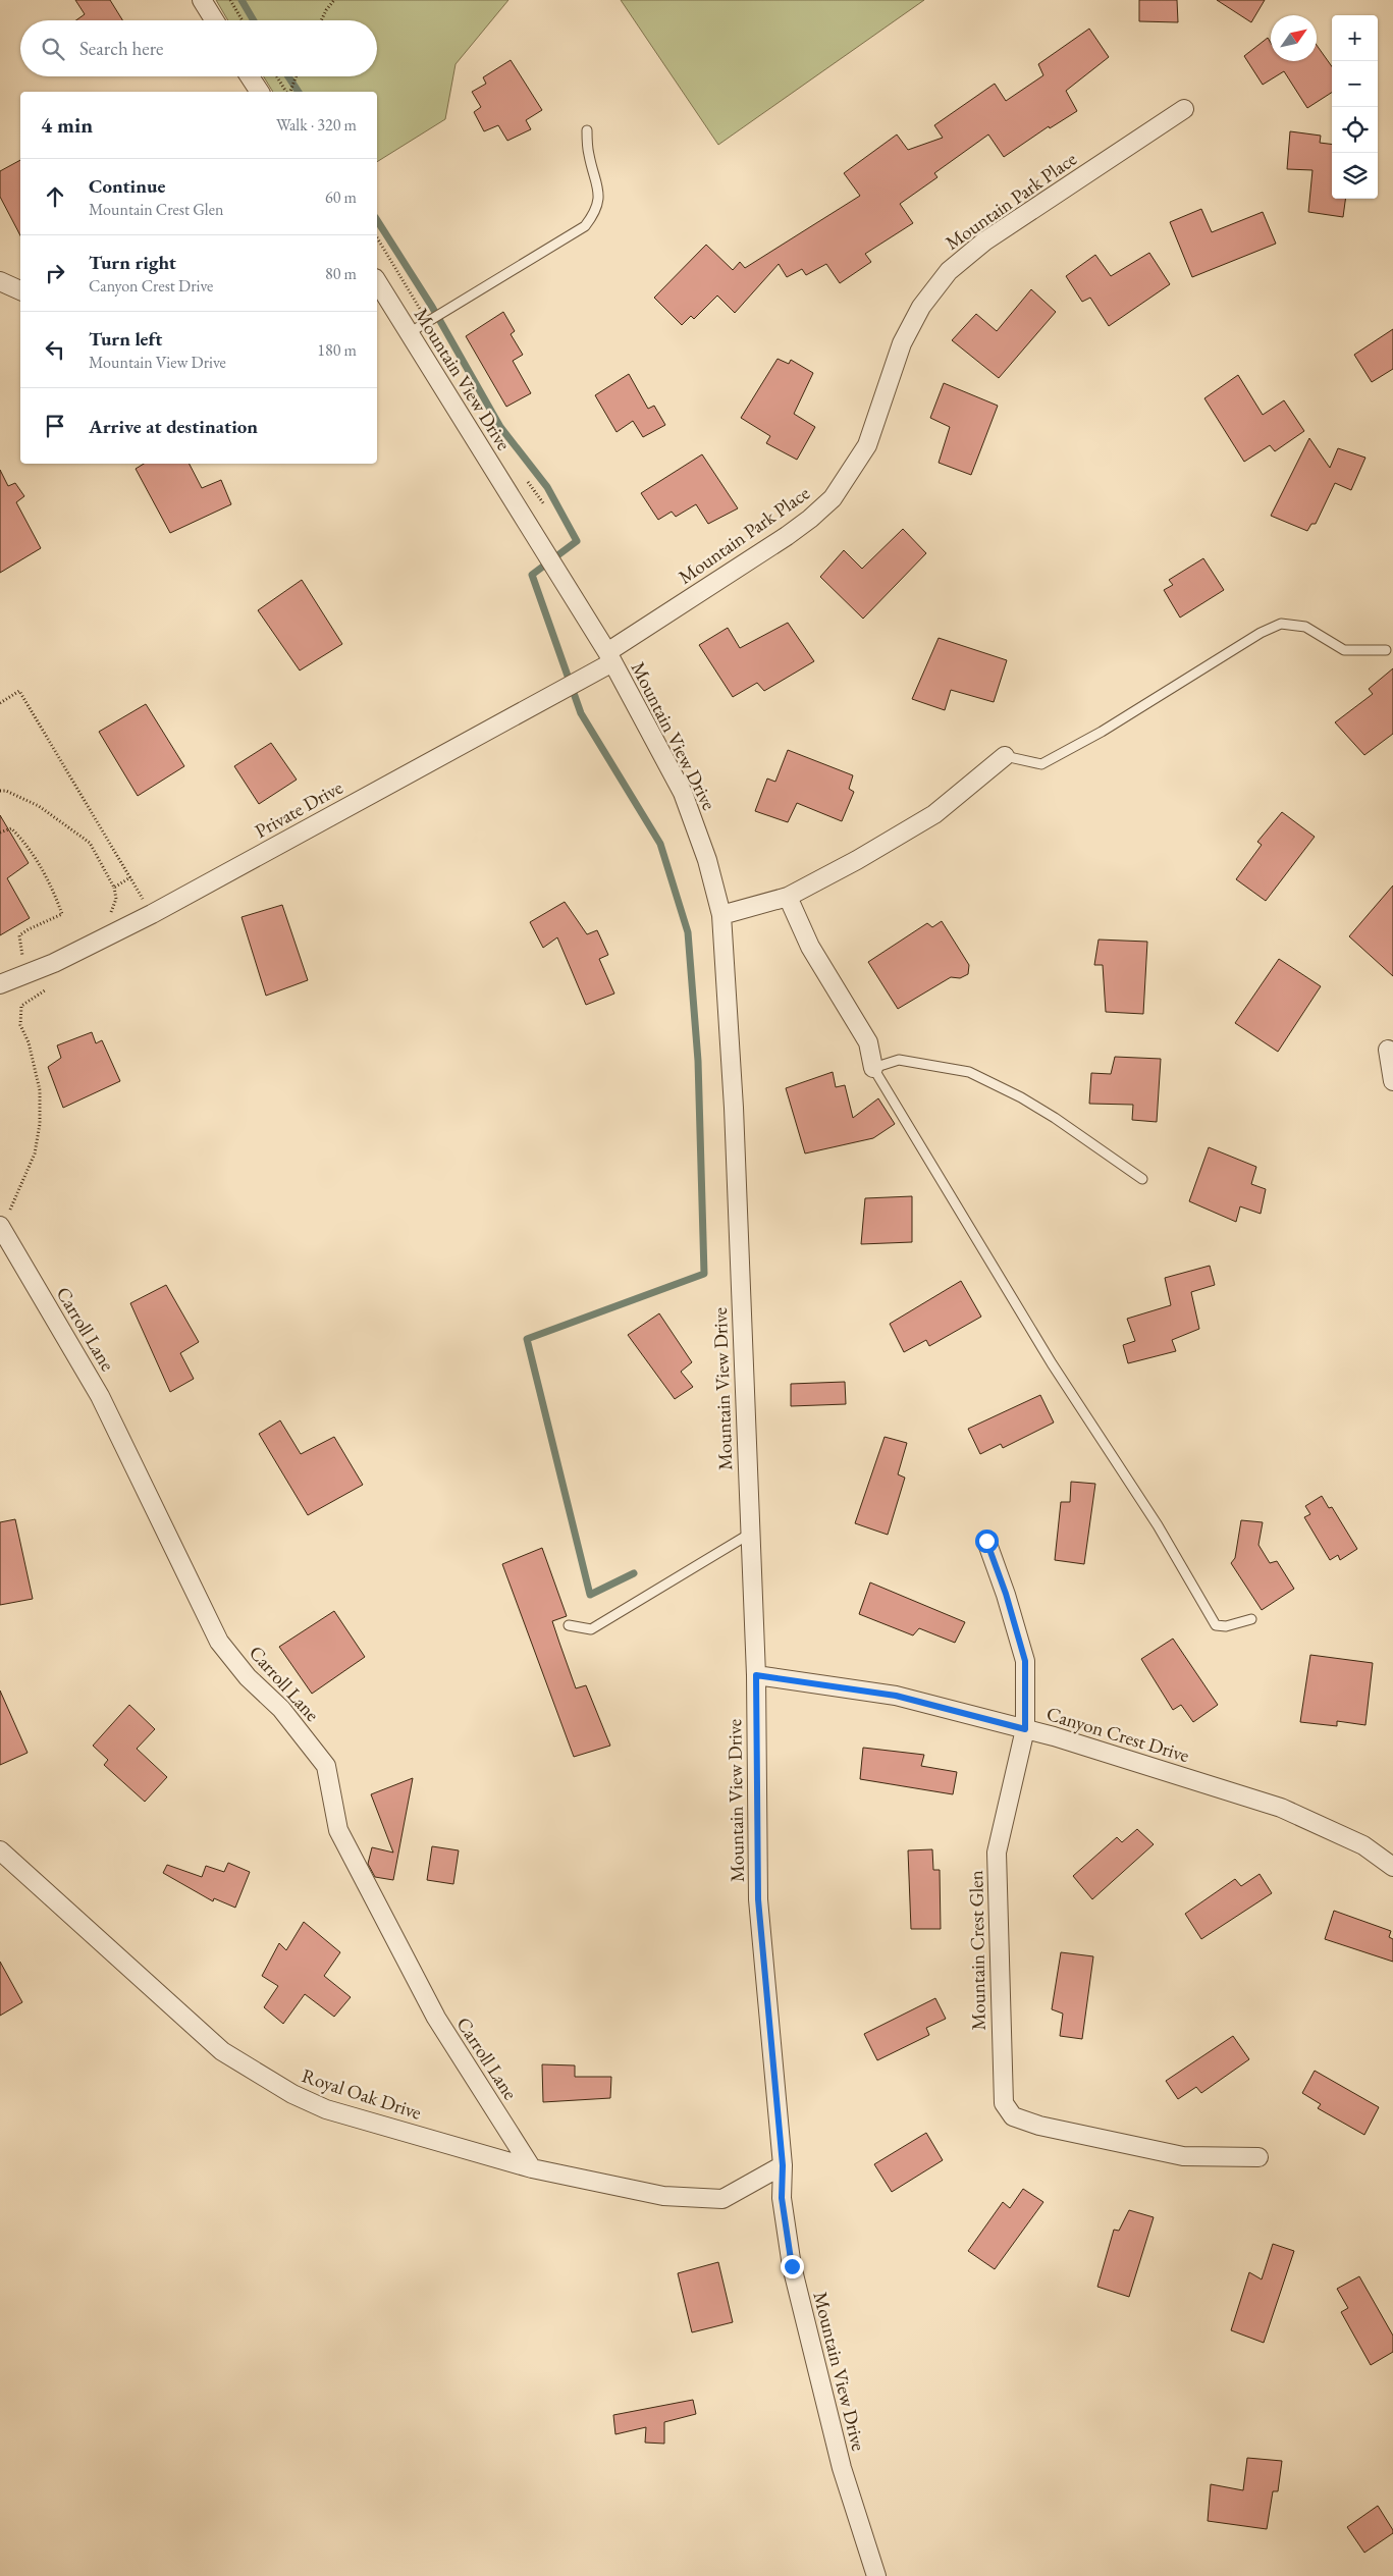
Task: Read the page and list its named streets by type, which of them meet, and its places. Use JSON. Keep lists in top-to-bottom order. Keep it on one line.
{"streets":{"street":["Mountain Park Place","Mountain View Drive","Private Drive","Carroll Lane","Canyon Crest Drive","Mountain Crest Glen","Royal Oak Drive"]},"crossings":[["Mountain Park Place","Mountain View Drive"],["Mountain Park Place","Private Drive"],["Mountain View Drive","Private Drive"],["Mountain View Drive","Canyon Crest Drive"],["Mountain View Drive","Royal Oak Drive"],["Carroll Lane","Royal Oak Drive"],["Canyon Crest Drive","Mountain Crest Glen"]],"north":"top right","page":{"map_buttons":["+","−"],"search":"Search here","heading":["4 min","Walk · 320 m"],"list":[["Continue","Mountain Crest Glen","60 m"],["Turn right","Canyon Crest Drive","80 m"],["Turn left","Mountain View Drive","180 m"],"Arrive at destination"]}}
